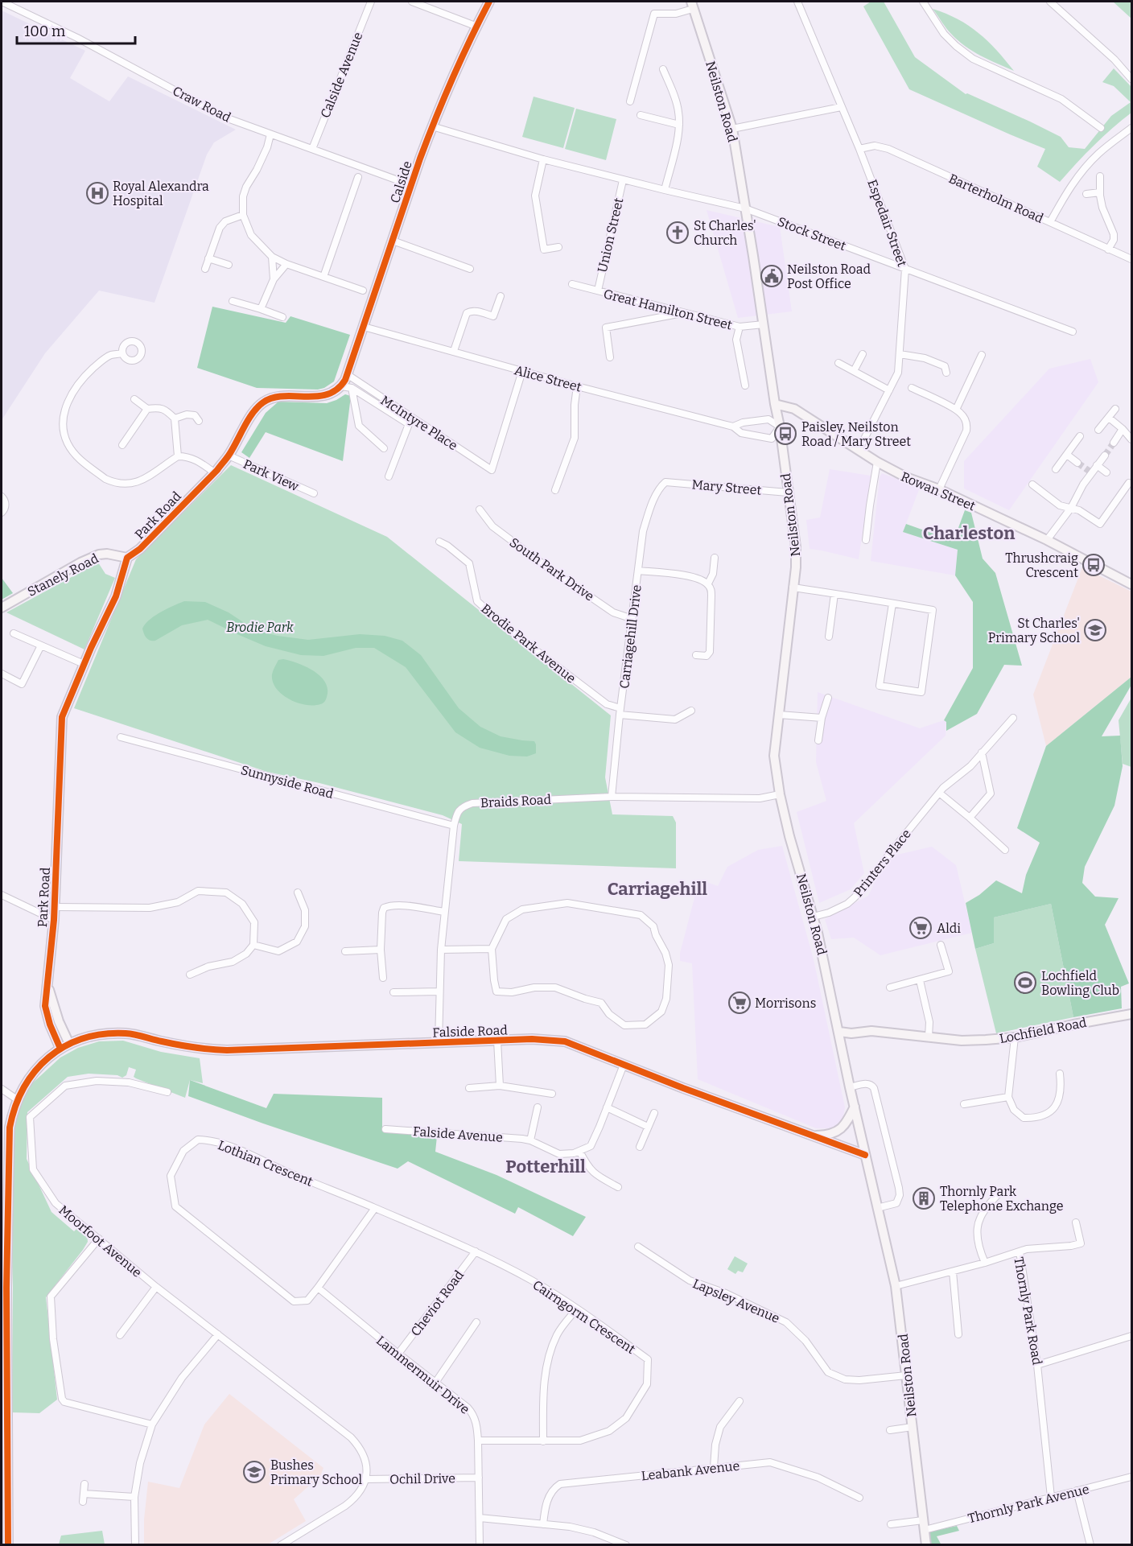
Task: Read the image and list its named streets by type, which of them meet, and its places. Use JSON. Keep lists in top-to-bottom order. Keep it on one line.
{"streets":{"street":["Calside Avenue","Neilston Road","Craw Road","Calside","Barterholm Road","Espedair Street","Stock Street","Union Street","Great Hamilton Street","Alice Street","McIntyre Place","Park View","Mary Street","Rowan Street","Park Road","South Park Drive","Stanely Road","Carriagehill Drive","Brodie Park Avenue","Sunnyside Road","Braids Road","Printers Place","Lochfield Road","Falside Road","Falside Avenue","Lothian Crescent","Moorfoot Avenue","Lapsley Avenue","Cheviot Road","Thornly Park Road","Cairngorm Crescent","Lammermuir Drive","Leabank Avenue","Ochil Drive","Thornly Park Avenue"]},"crossings":[["Calside Avenue","Craw Road"],["Neilston Road","Stock Street"],["Neilston Road","Great Hamilton Street"],["Neilston Road","Alice Street"],["Neilston Road","Mary Street"],["Neilston Road","Rowan Street"],["Neilston Road","Braids Road"],["Neilston Road","Printers Place"],["Neilston Road","Lochfield Road"],["Neilston Road","Falside Road"],["Neilston Road","Lapsley Avenue"],["Neilston Road","Thornly Park Road"],["Neilston Road","Thornly Park Avenue"],["Craw Road","Calside"],["Calside","Stock Street"],["Calside","Alice Street"],["Calside","McIntyre Place"],["Barterholm Road","Espedair Street"],["Espedair Street","Stock Street"],["Espedair Street","Rowan Street"],["Stock Street","Union Street"],["Union Street","Great Hamilton Street"],["Alice Street","McIntyre Place"],["Park View","Park Road"],["Mary Street","Carriagehill Drive"],["Park Road","Stanely Road"],["Park Road","Falside Road"],["South Park Drive","Carriagehill Drive"],["Carriagehill Drive","Brodie Park Avenue"],["Carriagehill Drive","Braids Road"],["Sunnyside Road","Braids Road"],["Braids Road","Falside Road"],["Lothian Crescent","Cairngorm Crescent"],["Lothian Crescent","Lammermuir Drive"],["Moorfoot Avenue","Ochil Drive"],["Cheviot Road","Cairngorm Crescent"],["Cheviot Road","Lammermuir Drive"],["Thornly Park Road","Thornly Park Avenue"],["Cairngorm Crescent","Lammermuir Drive"],["Lammermuir Drive","Ochil Drive"]],"districts":["Charleston","Carriagehill","Potterhill"],"parks":["Brodie Park"],"places":{"hospital":["Royal Alexandra Hospital"],"church":["St Charles' Church"],"public building":["Neilston Road Post Office"],"bus stop":["Paisley, Neilston Road / Mary Street","Thrushcraig Crescent"],"school or university":["St Charles' Primary School","Bushes Primary School"],"supermarket":["Aldi","Morrisons"],"sports":["Lochfield Bowling Club"],"building":["Thornly Park Telephone Exchange"]},"scale_bar":"100 m"}
